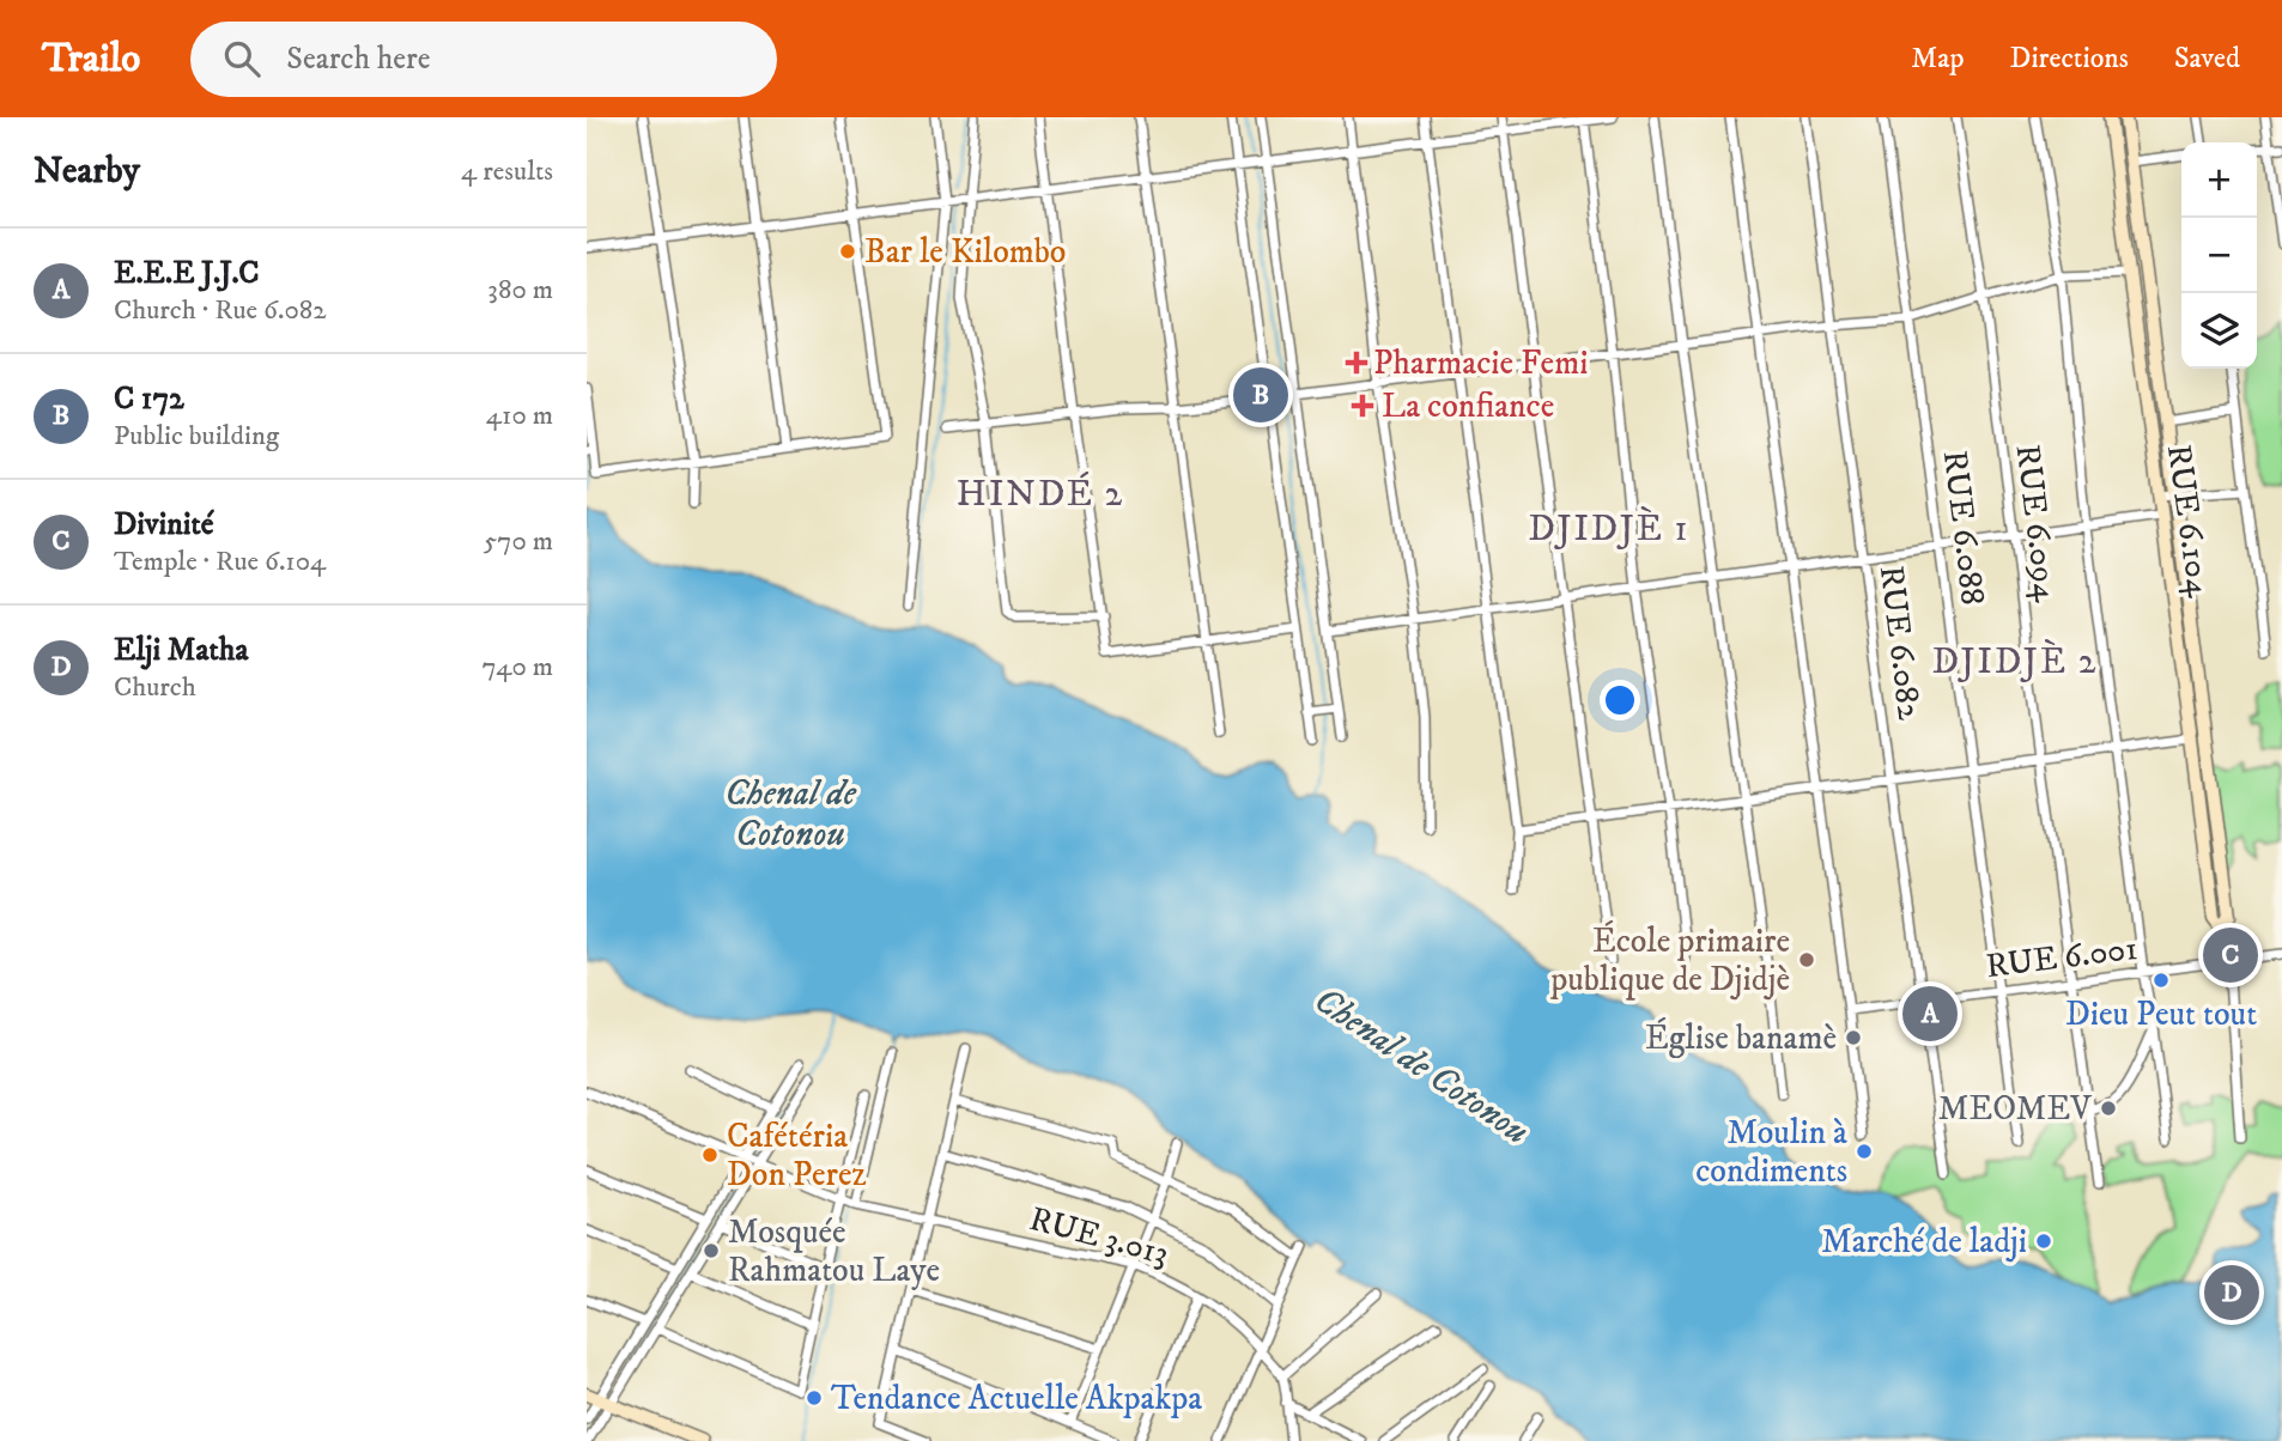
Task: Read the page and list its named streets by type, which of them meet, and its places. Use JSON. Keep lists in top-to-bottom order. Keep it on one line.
{"streets":{"street":["RUE 6.104","RUE 6.094","RUE 6.088","RUE 6.082","RUE 6.001","RUE 3.013"]},"crossings":[["RUE 6.104","RUE 6.001"],["RUE 6.094","RUE 6.001"],["RUE 6.088","RUE 6.001"],["RUE 6.082","RUE 6.001"]],"districts":["HINDÉ 2","DJIDJÈ 1","DJIDJÈ 2"],"water":["Chenal de Cotonou"],"places":{"other":["Bar le Kilombo","École primaire publique de Djidjè","Dieu Peut tout","Église banamè","MEOMEV","Moulin à condiments","Cafétéria Don Perez","Marché de ladji","Mosquée Rahmatou Laye","Tendance Actuelle Akpakpa"],"health":["Pharmacie Femi","La confiance"]},"page":{"header":"Trailo","search":"Search here","nav":["Map","Directions","Saved"],"heading":["Nearby","4 results"],"map_buttons":["+","−"],"list":[{"mark":"A","name":"E.E.E J.J.C","note":"Church · Rue 6.082","value":"380 m"},{"mark":"B","name":"C 172","note":"Public building","value":"410 m"},{"mark":"C","name":"Divinité","note":"Temple · Rue 6.104","value":"570 m"},{"mark":"D","name":"Elji Matha","note":"Church","value":"740 m"}],"pins":["B","C","A","D"]}}
